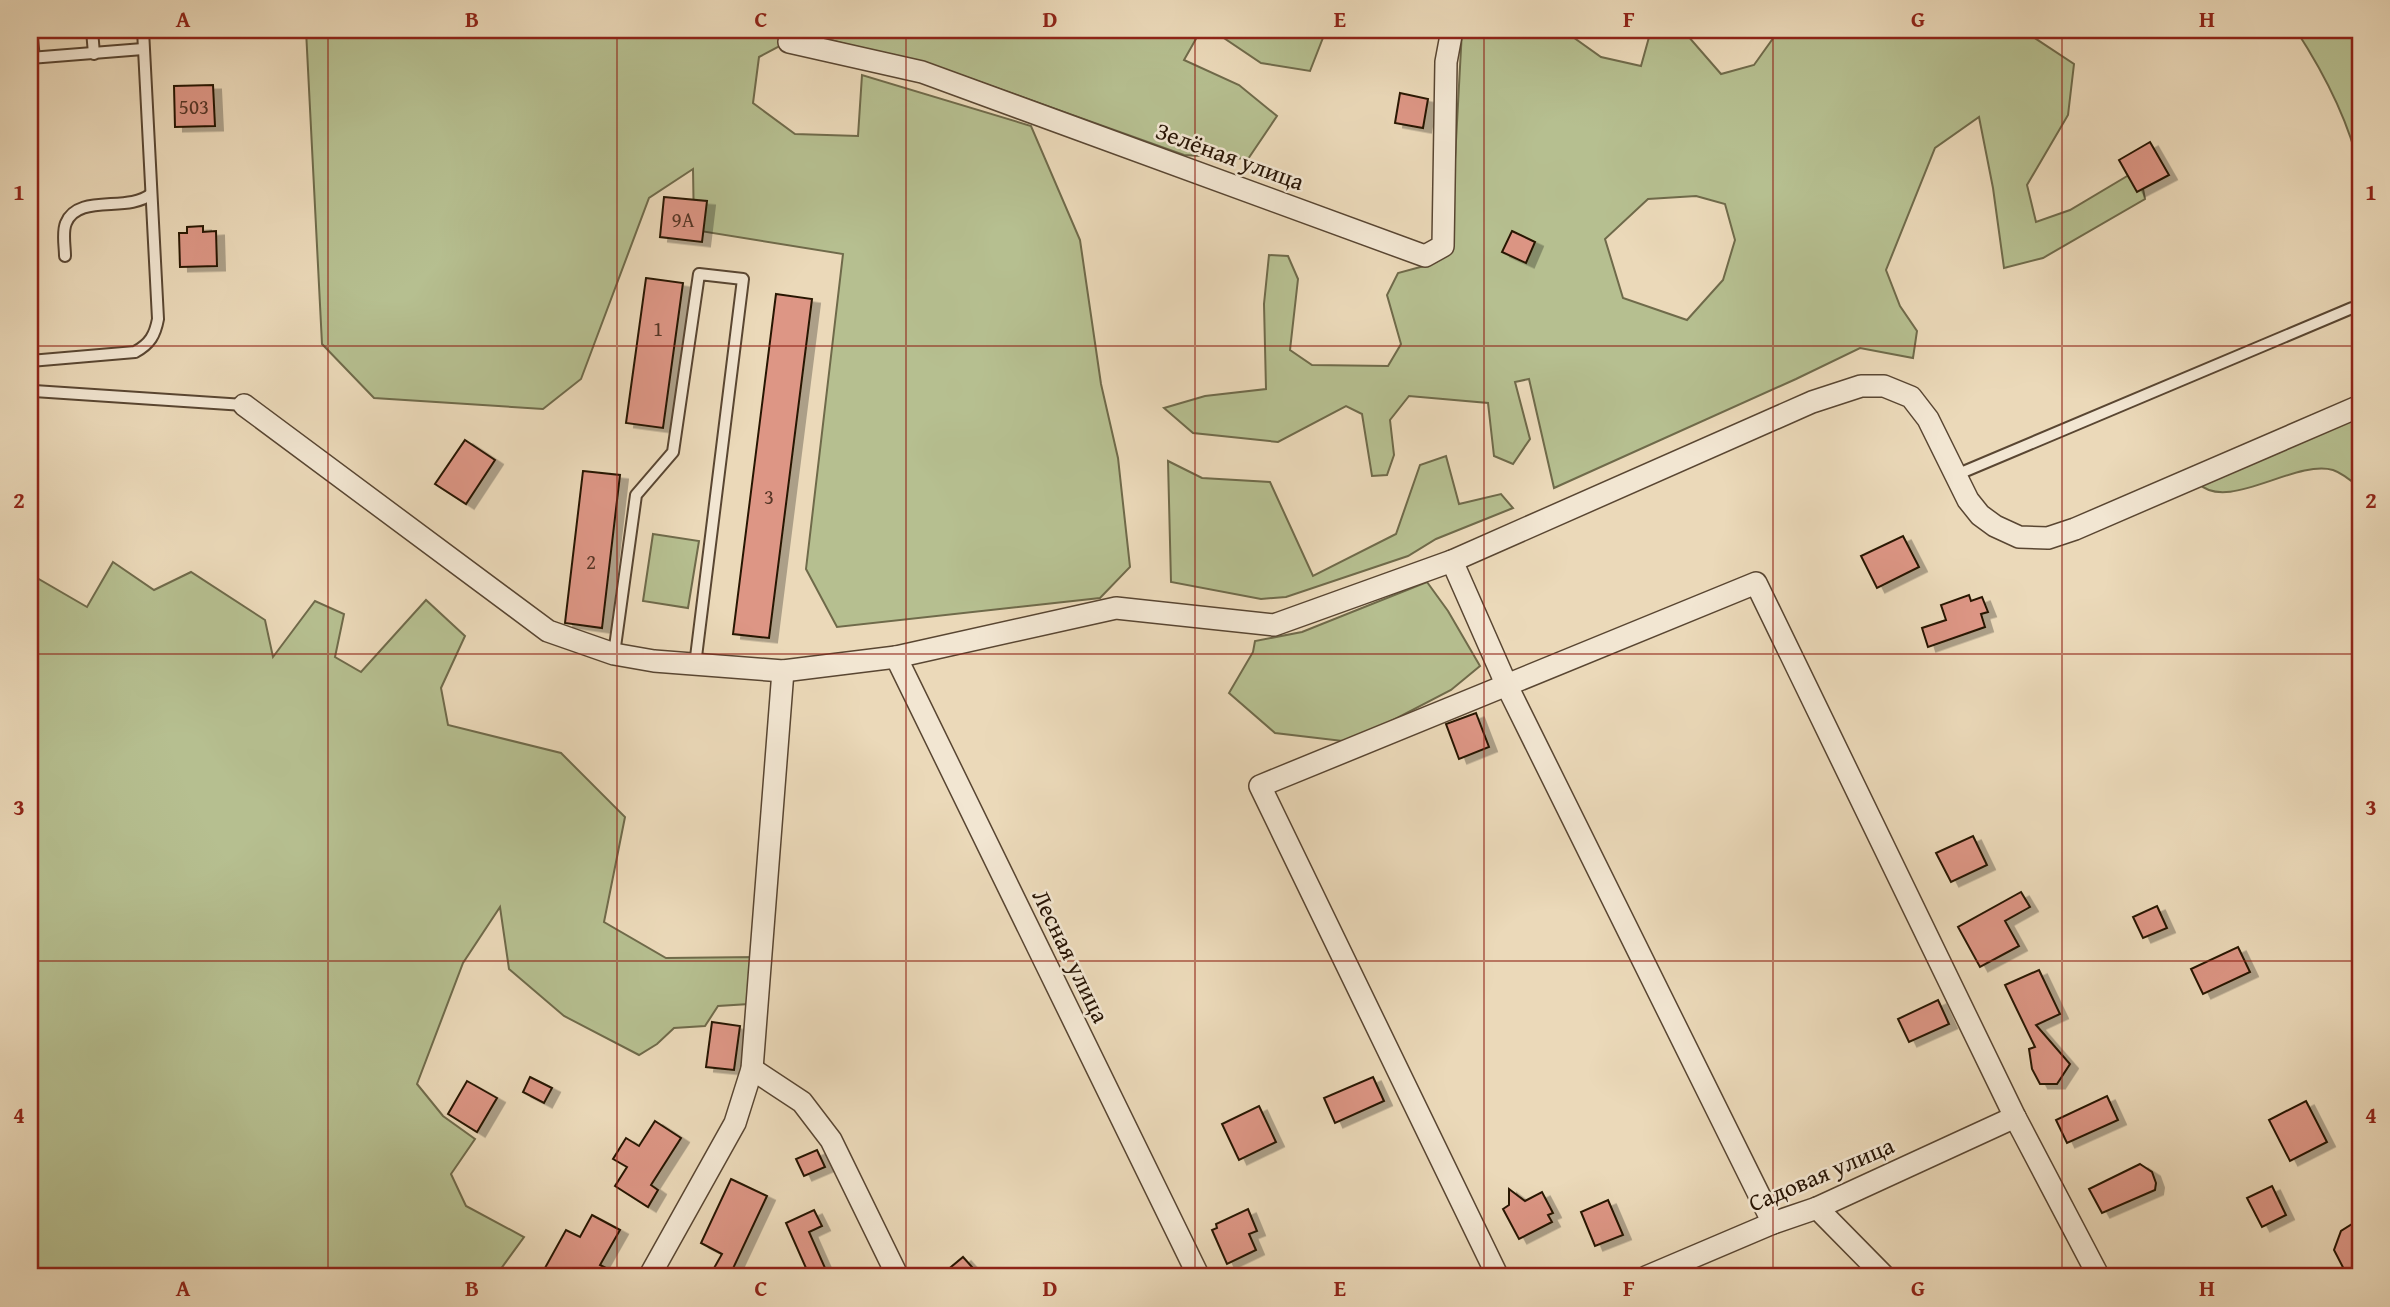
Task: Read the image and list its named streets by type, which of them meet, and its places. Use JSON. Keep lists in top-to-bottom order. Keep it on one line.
{"streets":{"street":["Зелёная улица","Лесная улица","Садовая улица"]},"house_numbers":["503","9А","1","3","2"],"grid":{"columns":["A","B","C","D","E","F","G","H"],"rows":["1","2","3","4"]}}
